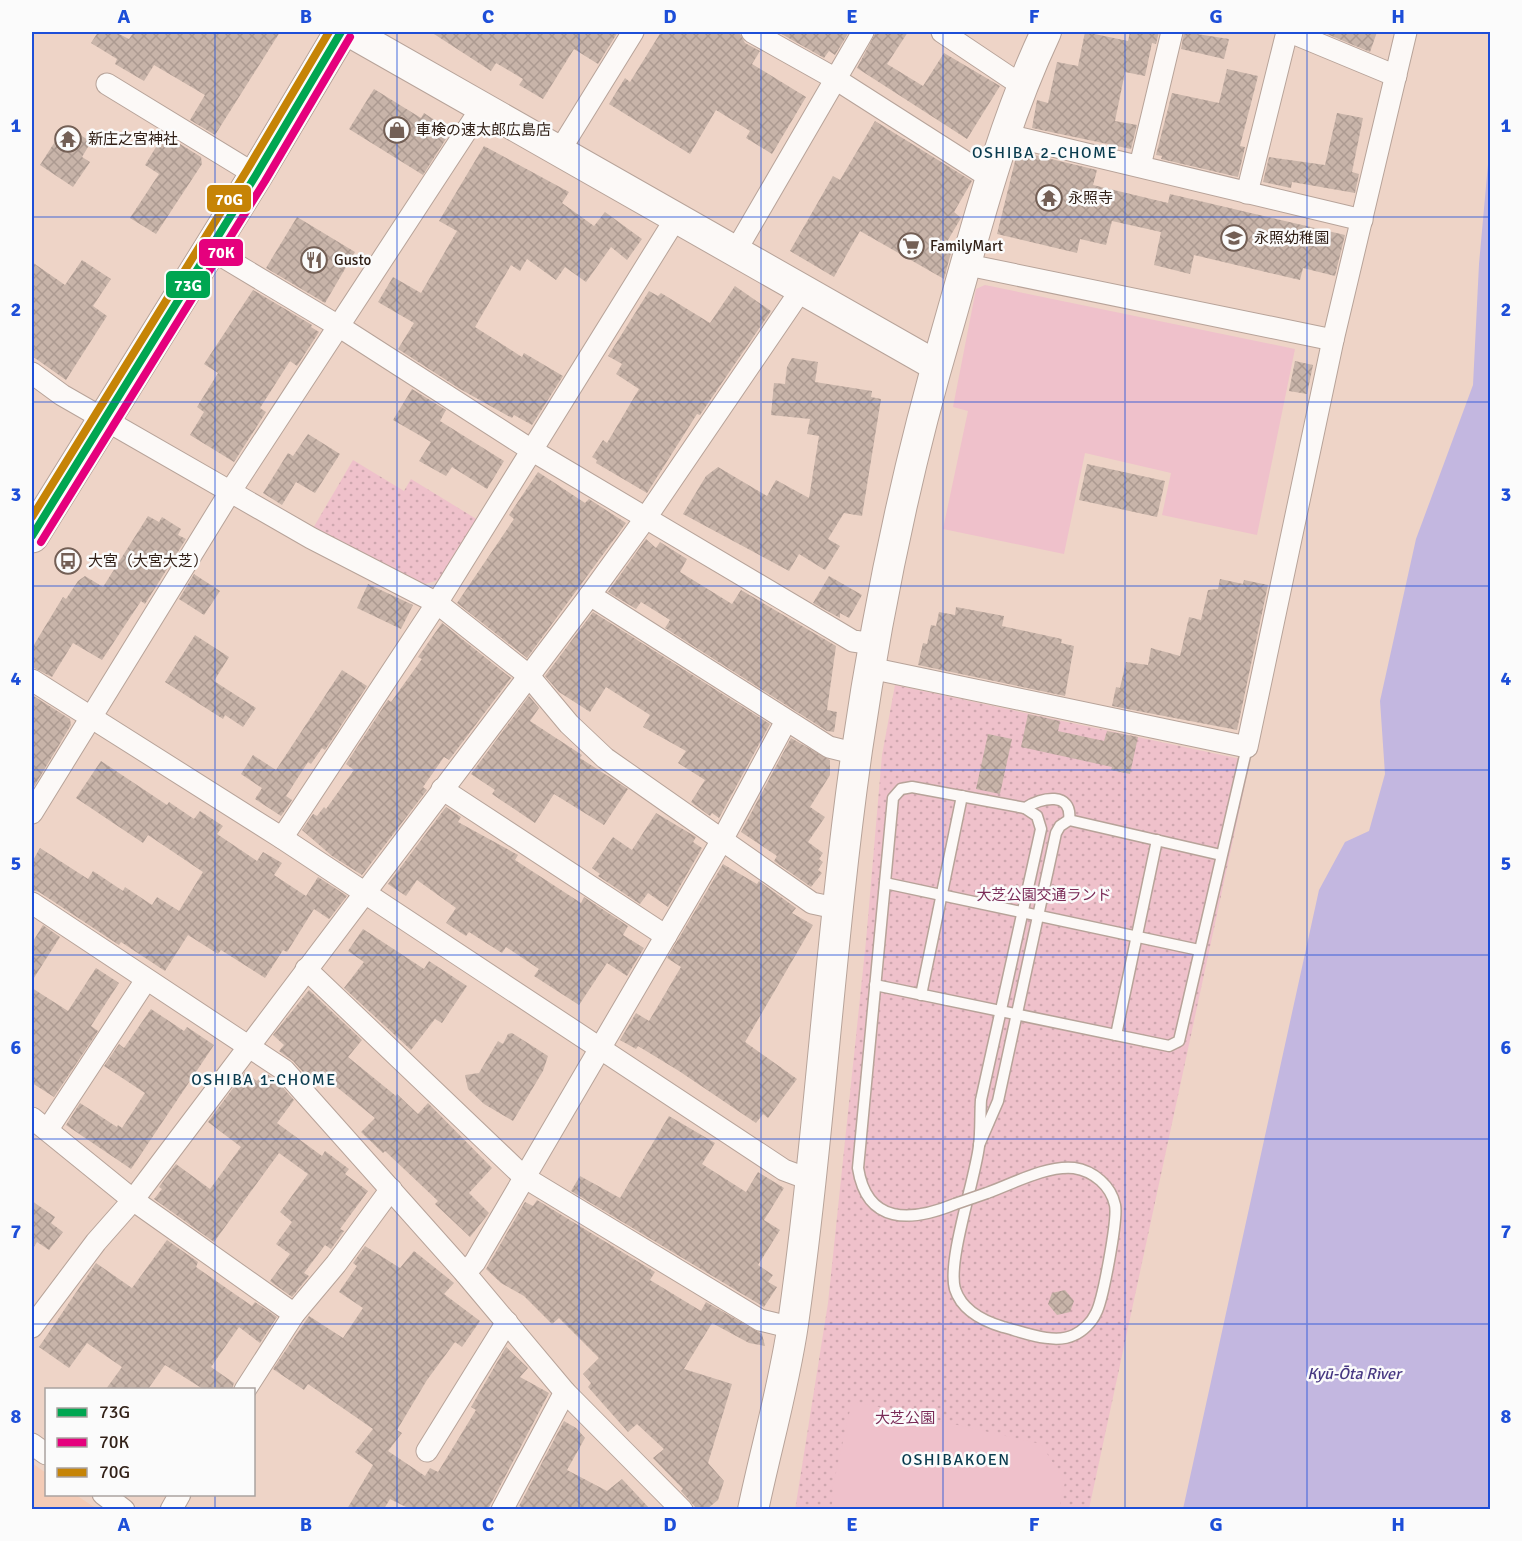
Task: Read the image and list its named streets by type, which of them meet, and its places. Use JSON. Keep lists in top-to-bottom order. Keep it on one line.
{"districts":["OSHIBA 2-CHOME","OSHIBA 1-CHOME","OSHIBAKOEN"],"water":["Kyū-Ōta River"],"parks":["大芝公園交通ランド","大芝公園"],"places":{"shop":["車検の速太郎広島店"],"temple":["新庄之宮神社","永照寺"],"school or university":["永照幼稚園"],"supermarket":["FamilyMart"],"restaurant":["Gusto"],"bus stop":["大宮（大宮大芝）"]},"lines":["transit line 73G","transit line 70G","transit line 70K"],"legend":["73G","70K","70G"],"grid":{"columns":["A","B","C","D","E","F","G","H"],"rows":["1","2","3","4","5","6","7","8"]}}
